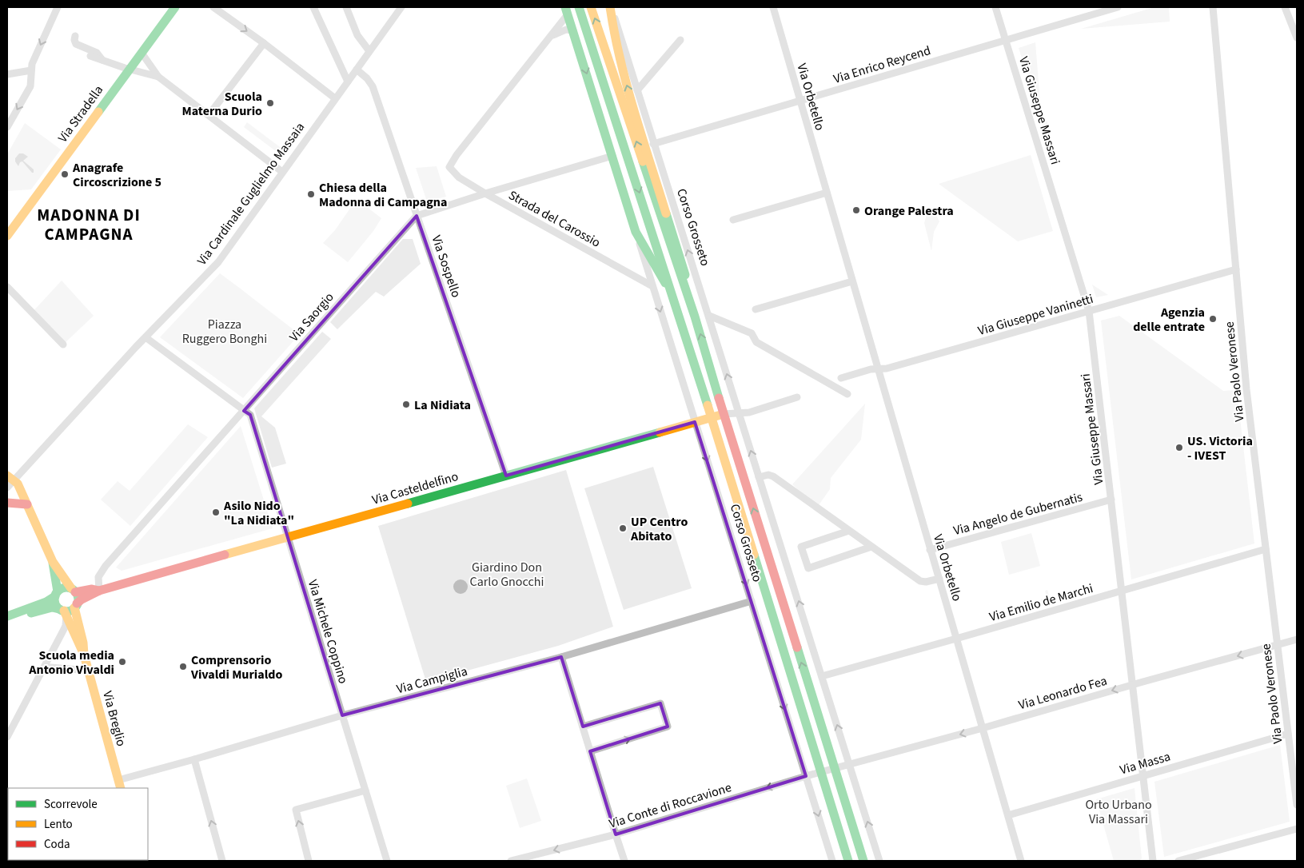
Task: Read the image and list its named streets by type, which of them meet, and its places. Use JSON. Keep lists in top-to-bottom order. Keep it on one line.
{"streets":{"main road":["Via Stradella","Corso Grosseto","Via Casteldelfino","Via Breglio"],"street":["Via Enrico Reycend","Via Orbetello","Via Giuseppe Massari","Via Cardinale Guglielmo Massaia","Strada del Carossio","Via Sospello","Via Giuseppe Vaninetti","Via Saorgio","Via Paolo Veronese","Via Angelo de Gubernatis","Via Emilio de Marchi","Via Michele Coppino","Via Campiglia","Via Leonardo Fea","Via Massa","Via Conte di Roccavione"]},"crossings":[["Via Enrico Reycend","Via Orbetello"],["Via Enrico Reycend","Via Giuseppe Massari"],["Via Enrico Reycend","Corso Grosseto"],["Via Orbetello","Via Giuseppe Vaninetti"],["Via Orbetello","Via Angelo de Gubernatis"],["Via Orbetello","Via Emilio de Marchi"],["Via Orbetello","Via Leonardo Fea"],["Via Orbetello","Via Massa"],["Via Giuseppe Massari","Via Giuseppe Vaninetti"],["Via Giuseppe Massari","Via Angelo de Gubernatis"],["Via Giuseppe Massari","Via Emilio de Marchi"],["Via Giuseppe Massari","Via Leonardo Fea"],["Via Giuseppe Massari","Via Massa"],["Via Cardinale Guglielmo Massaia","Via Sospello"],["Strada del Carossio","Corso Grosseto"],["Corso Grosseto","Via Casteldelfino"],["Corso Grosseto","Via Emilio de Marchi"],["Corso Grosseto","Via Campiglia"],["Corso Grosseto","Via Leonardo Fea"],["Corso Grosseto","Via Conte di Roccavione"],["Via Sospello","Via Saorgio"],["Via Sospello","Via Casteldelfino"],["Via Giuseppe Vaninetti","Via Paolo Veronese"],["Via Saorgio","Via Casteldelfino"],["Via Saorgio","Via Michele Coppino"],["Via Paolo Veronese","Via Emilio de Marchi"],["Via Paolo Veronese","Via Leonardo Fea"],["Via Paolo Veronese","Via Massa"],["Via Casteldelfino","Via Michele Coppino"],["Via Casteldelfino","Via Breglio"],["Via Michele Coppino","Via Campiglia"],["Via Campiglia","Via Breglio"],["Via Leonardo Fea","Via Conte di Roccavione"]],"one_way":["Via Leonardo Fea","Via Conte di Roccavione"],"districts":["MADONNA DI CAMPAGNA"],"parks":["Piazza Ruggero Bonghi","Giardino Don Carlo Gnocchi","Orto Urbano Via Massari"],"places":["Scuola Materna Durio","Anagrafe Circoscrizione 5","Chiesa della Madonna di Campagna","Orange Palestra","Agenzia delle entrate","La Nidiata","US. Victoria - IVEST","Asilo Nido \"La Nidiata\"","UP Centro Abitato","Scuola media Antonio Vivaldi","Comprensorio Vivaldi Murialdo"],"legend":["Scorrevole","Lento","Coda"]}
